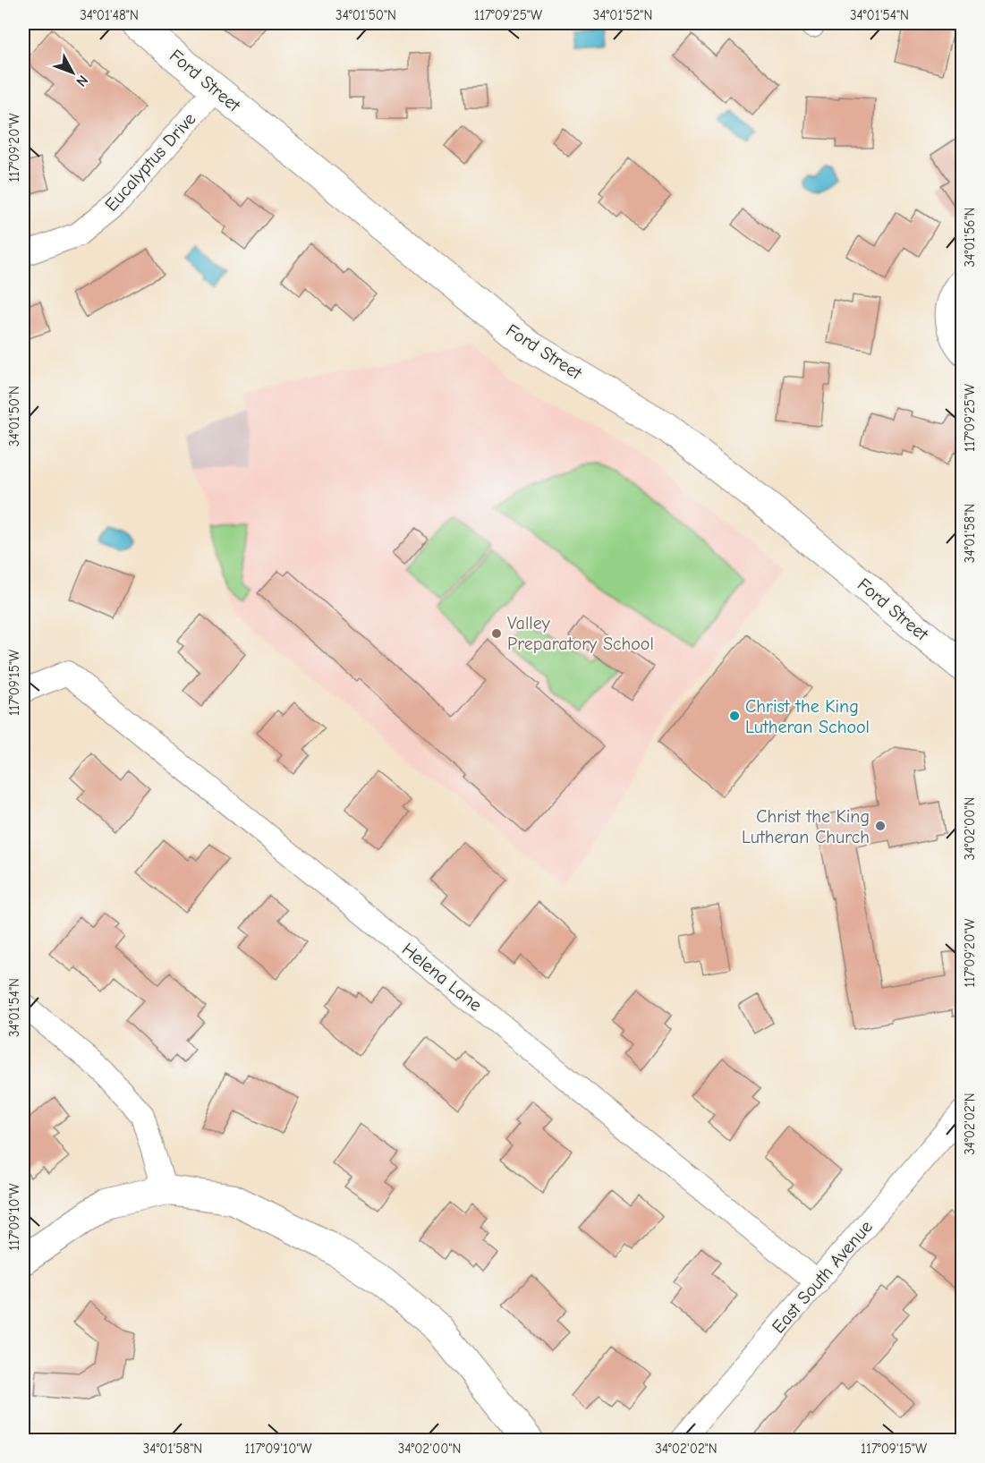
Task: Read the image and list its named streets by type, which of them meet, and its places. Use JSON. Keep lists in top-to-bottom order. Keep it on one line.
{"streets":{"street":["Ford Street","Eucalyptus Drive","Helena Lane","East South Avenue"]},"crossings":[["Ford Street","Eucalyptus Drive"],["Helena Lane","East South Avenue"]],"places":["Valley Preparatory School","Christ the King Lutheran School","Christ the King Lutheran Church"],"north":"bottom right","coordinates":["34°01'48\"N","34°01'50\"N","117°09'25\"W","34°01'52\"N","34°01'54\"N","117°09'20\"W","34°01'56\"N","34°01'58\"N","117°09'15\"W","34°02'00\"N","34°02'02\"N","117°09'10\"W"]}
